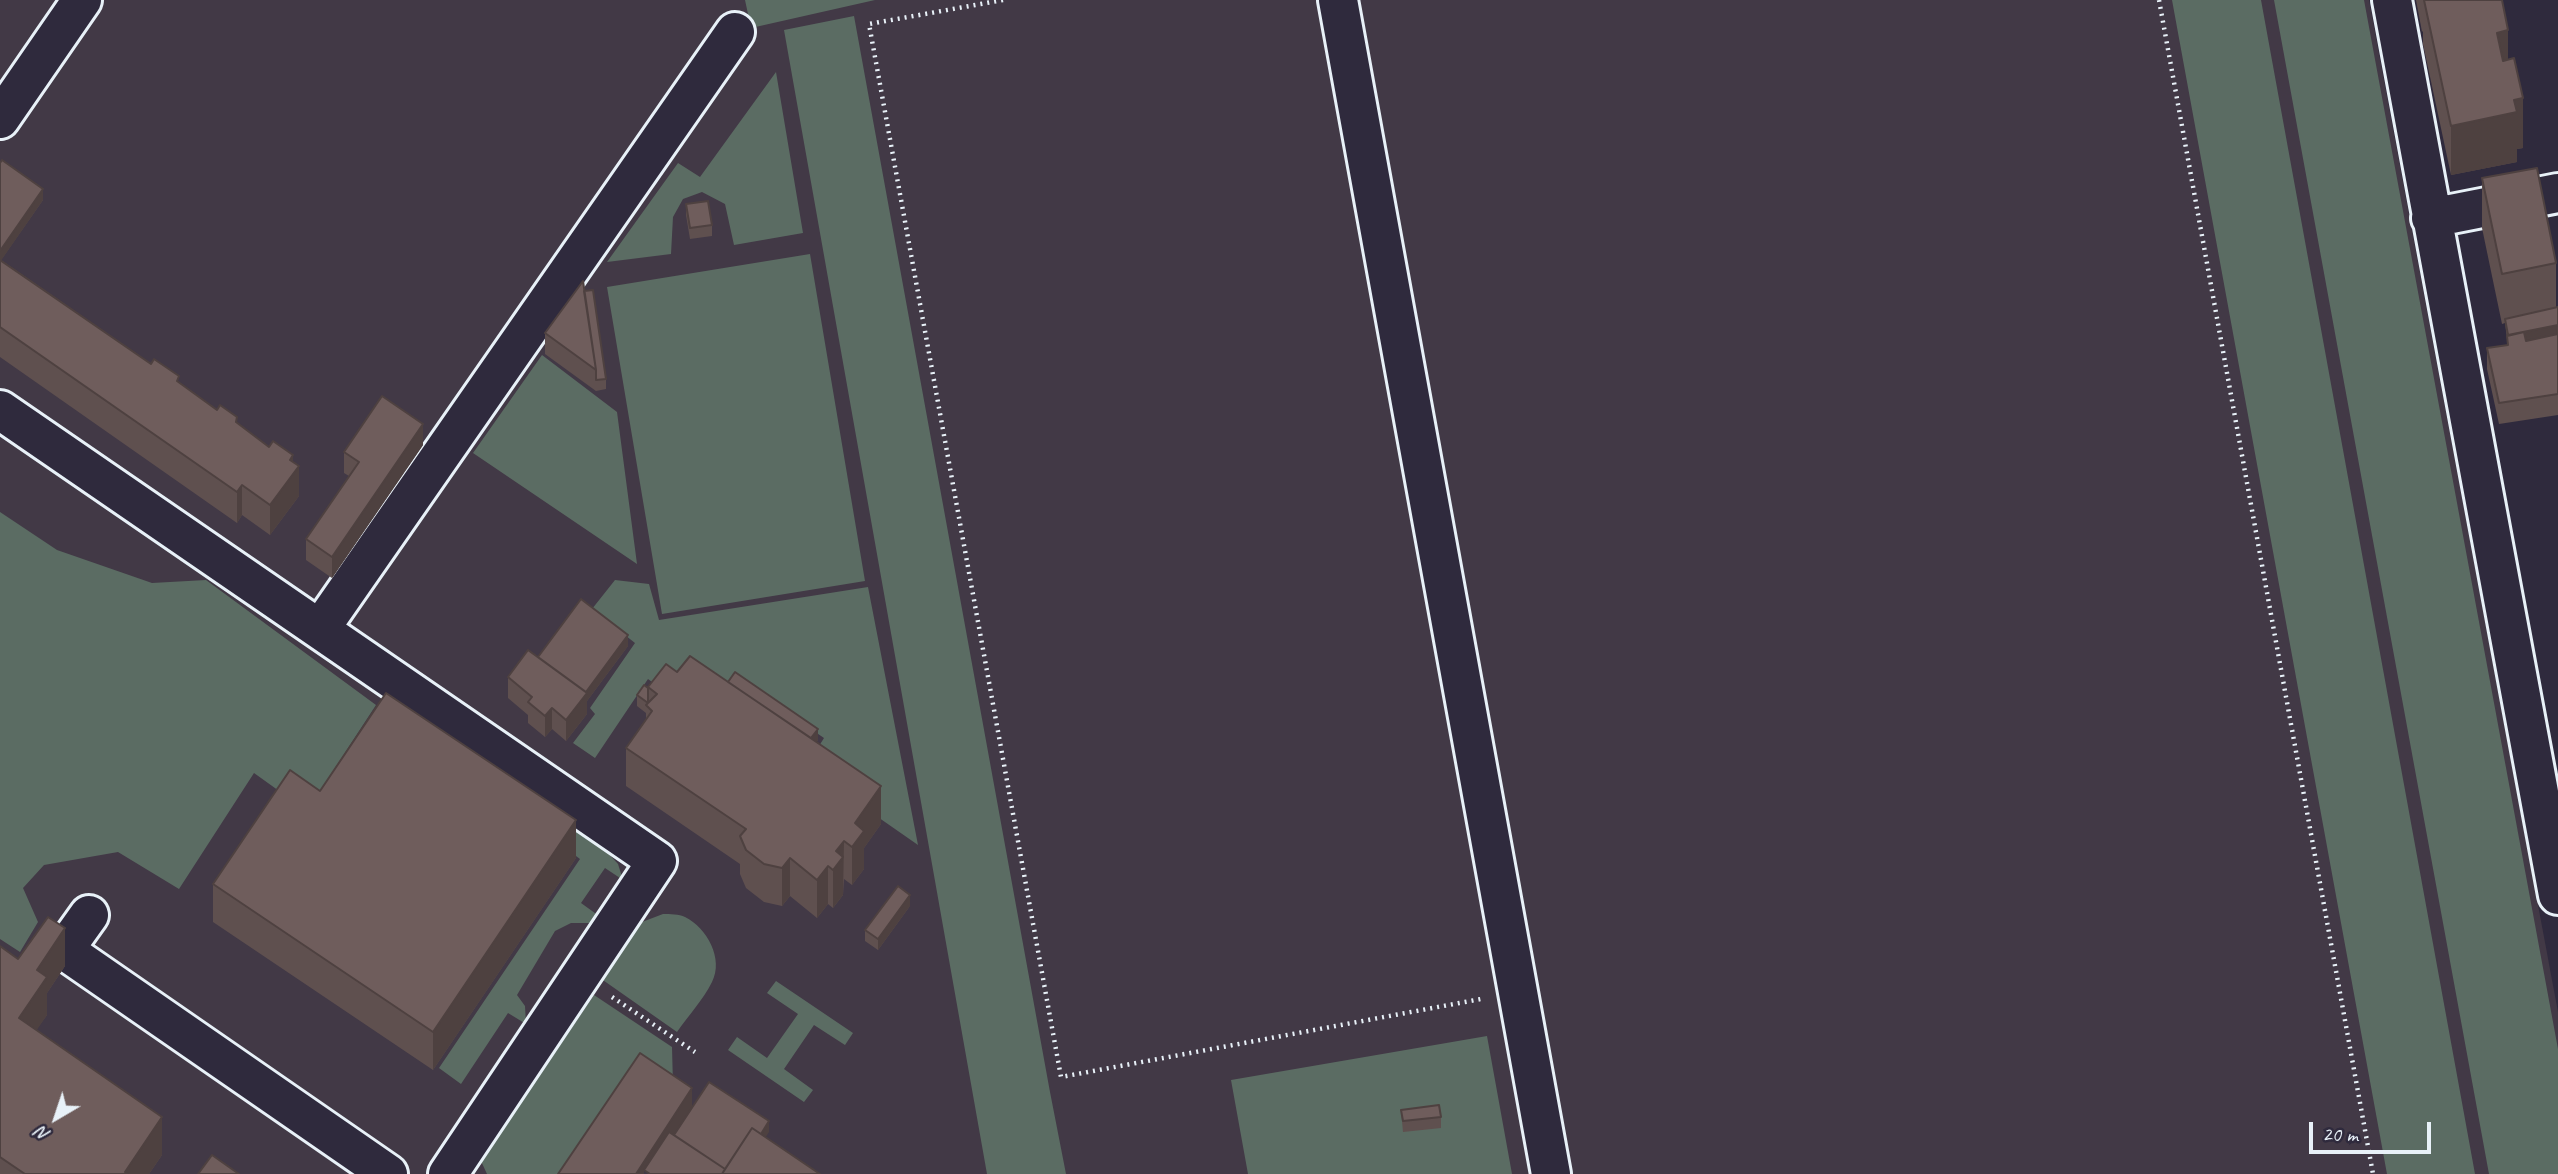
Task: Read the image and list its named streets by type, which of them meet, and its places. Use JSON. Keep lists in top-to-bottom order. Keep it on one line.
{"scale_bar":"20 m","north":"bottom left"}
